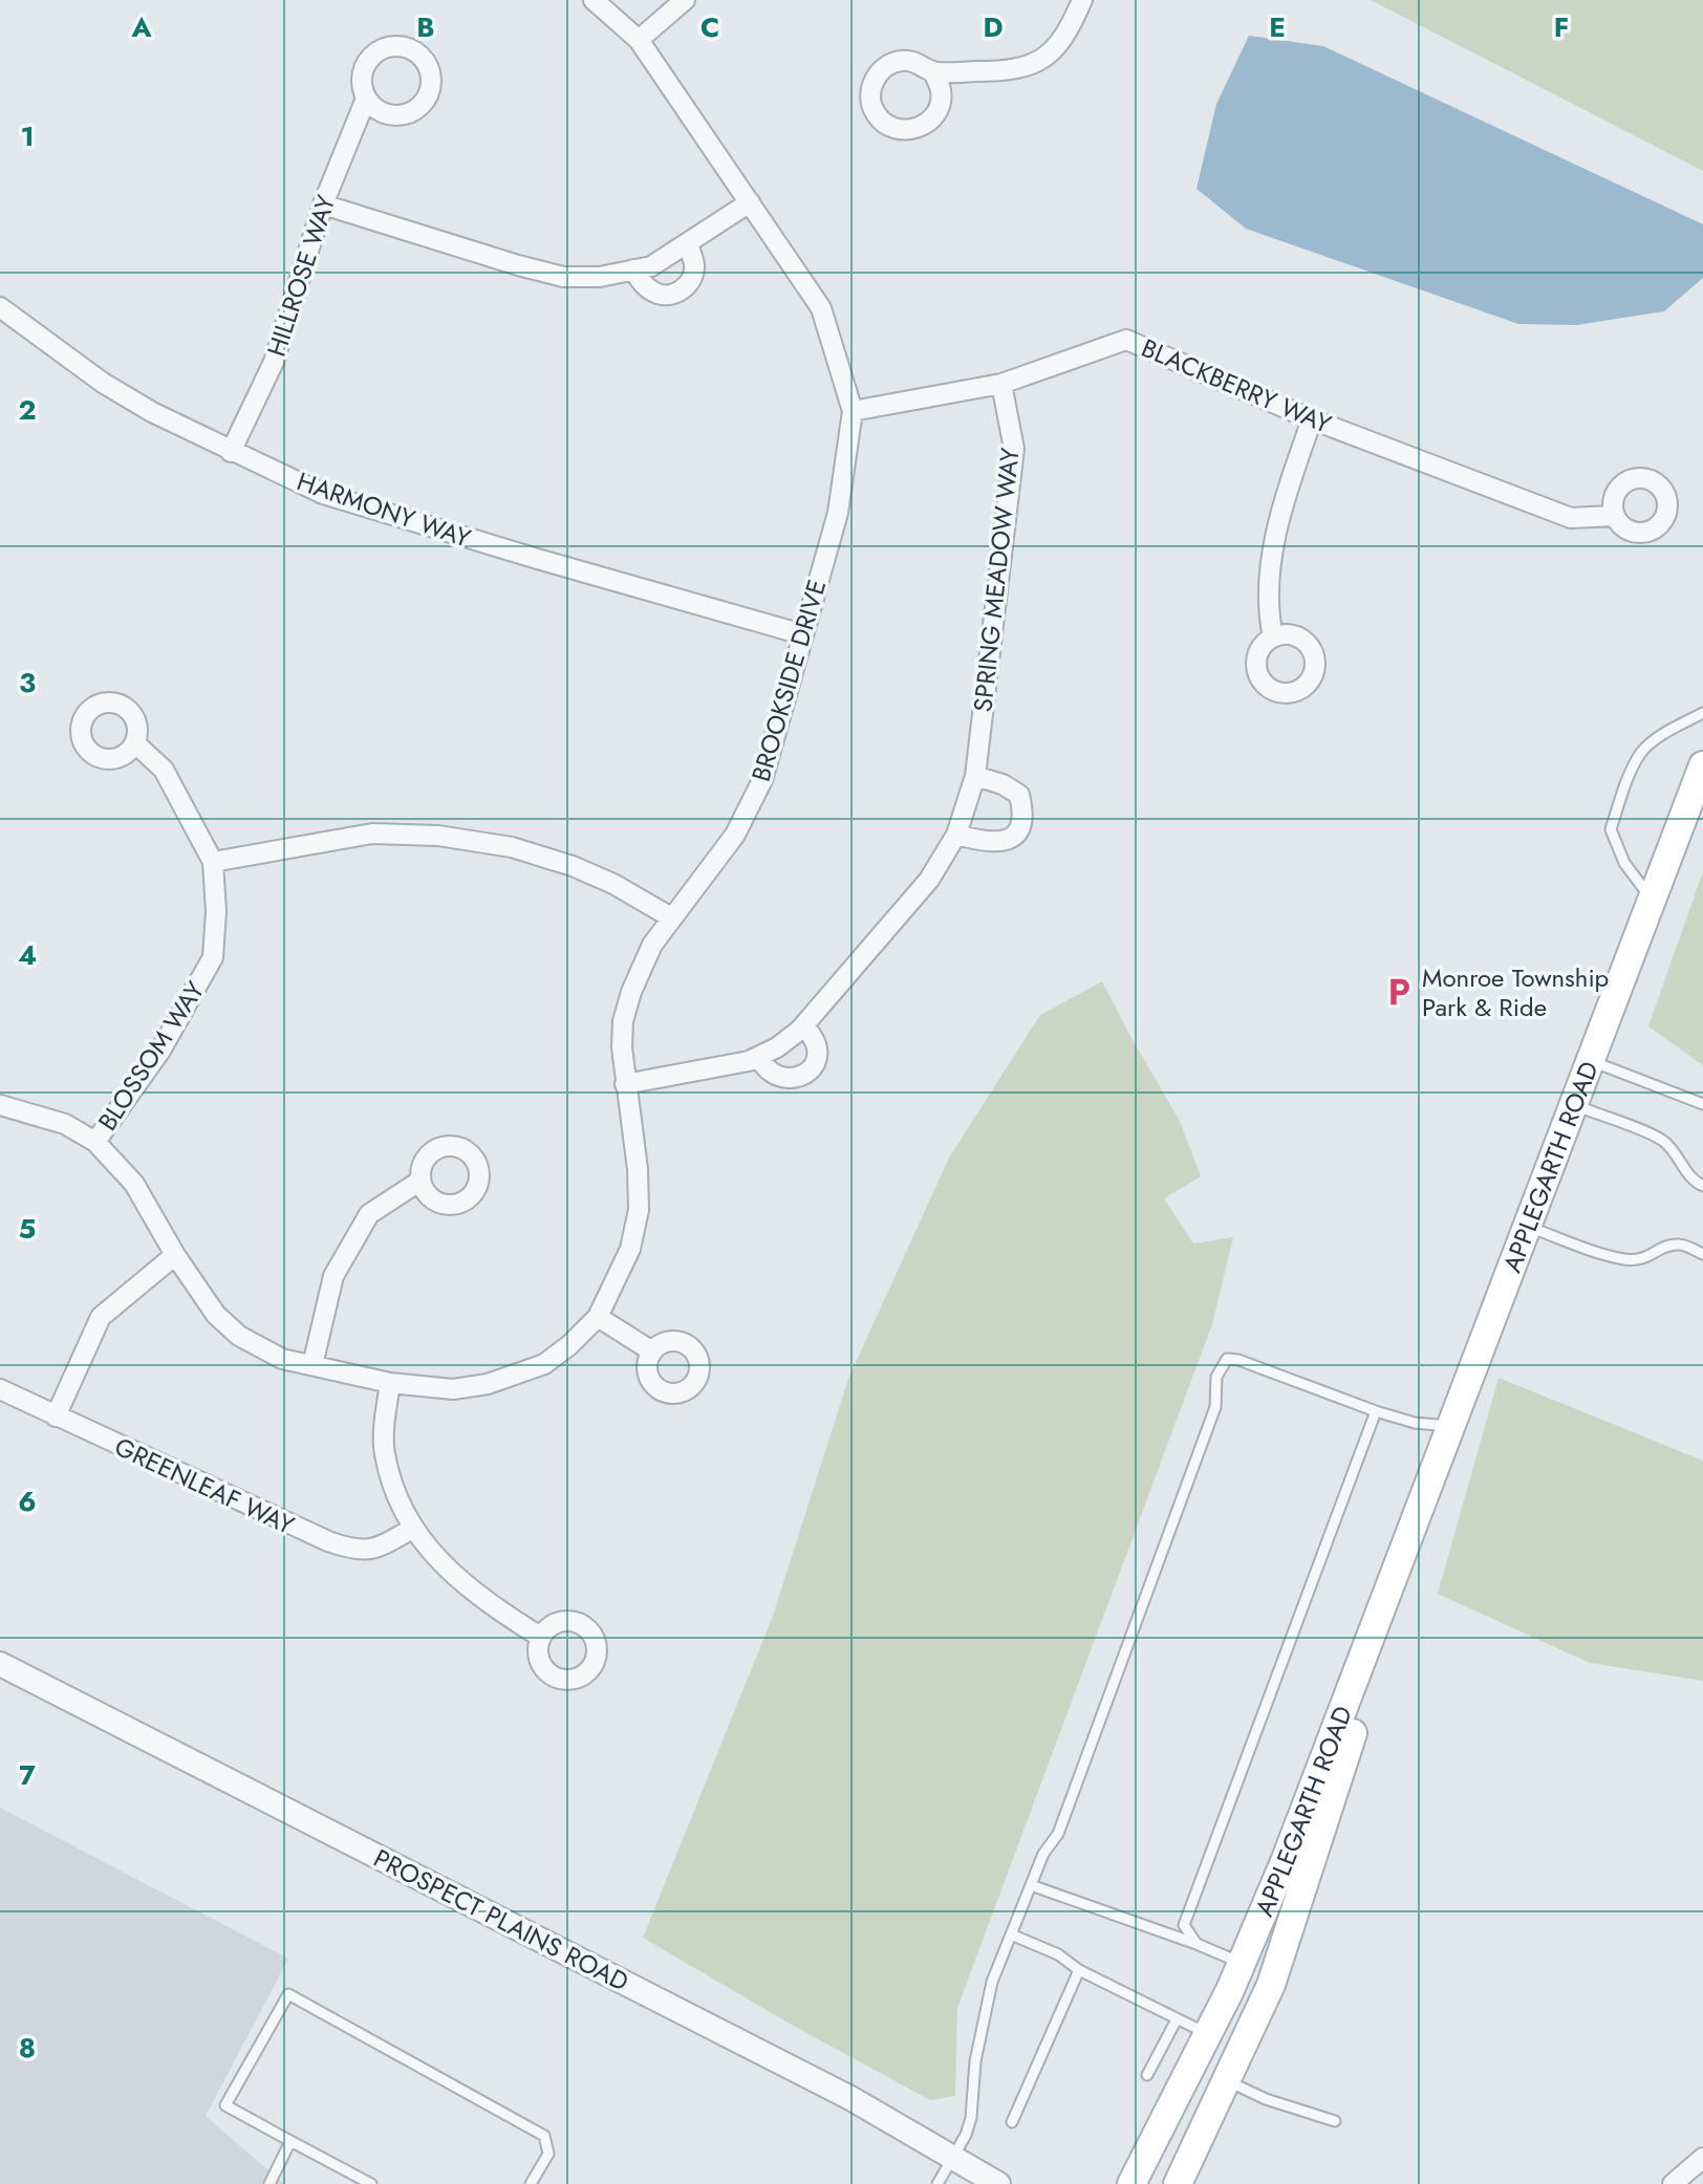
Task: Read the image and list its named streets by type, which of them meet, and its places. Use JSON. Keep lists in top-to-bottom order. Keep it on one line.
{"streets":{"main road":["APPLEGARTH ROAD"],"street":["HILLROSE WAY","BLACKBERRY WAY","HARMONY WAY","SPRING MEADOW WAY","BROOKSIDE DRIVE","BLOSSOM WAY","GREENLEAF WAY","PROSPECT PLAINS ROAD"]},"crossings":[["HILLROSE WAY","HARMONY WAY"],["BLACKBERRY WAY","SPRING MEADOW WAY"],["BLACKBERRY WAY","BROOKSIDE DRIVE"],["HARMONY WAY","BROOKSIDE DRIVE"],["SPRING MEADOW WAY","BROOKSIDE DRIVE"],["BROOKSIDE DRIVE","BLOSSOM WAY"]],"places":{"parking":["Monroe Township Park & Ride"]},"grid":{"columns":["A","B","C","D","E","F"],"rows":["1","2","3","4","5","6","7","8"]}}
